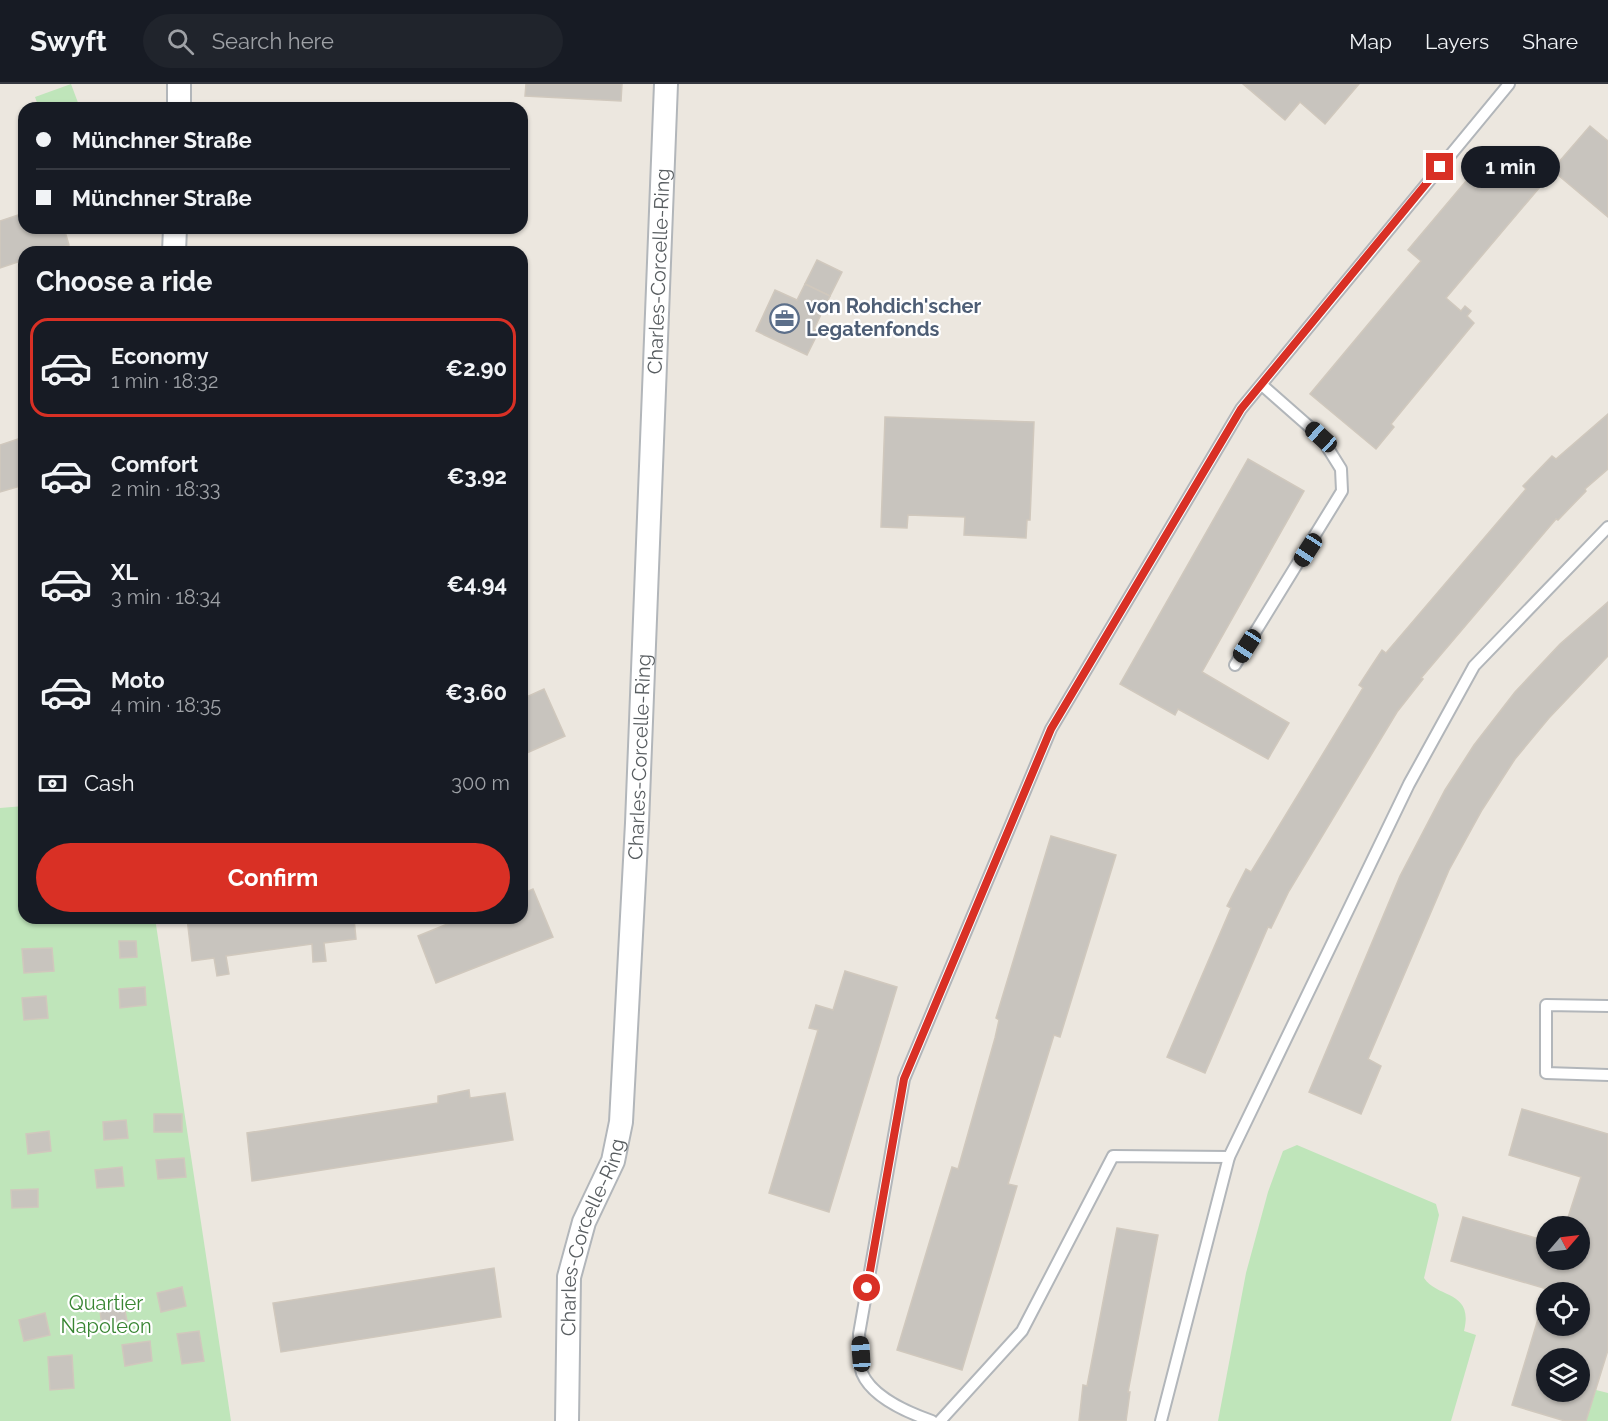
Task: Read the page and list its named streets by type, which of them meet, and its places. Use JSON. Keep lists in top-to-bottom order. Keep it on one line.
{"streets":{"street":["Charles-Corcelle-Ring"]},"parks":["Quartier Napoleon"],"places":{"office":["von Rohdich'scher Legatenfonds"]},"north":"top right","page":{"header":"Swyft","search":"Search here","nav":["Map","Layers","Share"],"banner":["Münchner Straße","Münchner Straße"],"bubble":"1 min","heading":"Choose a ride","list":[{"name":"Economy","note":"1 min · 18:32","value":"€2.90"},{"name":"Comfort","note":"2 min · 18:33","value":"€3.92"},{"name":"XL","note":"3 min · 18:34","value":"€4.94"},{"name":"Moto","note":"4 min · 18:35","value":"€3.60"}],"pay":["Cash","300 m"],"buttons":"Confirm"}}
